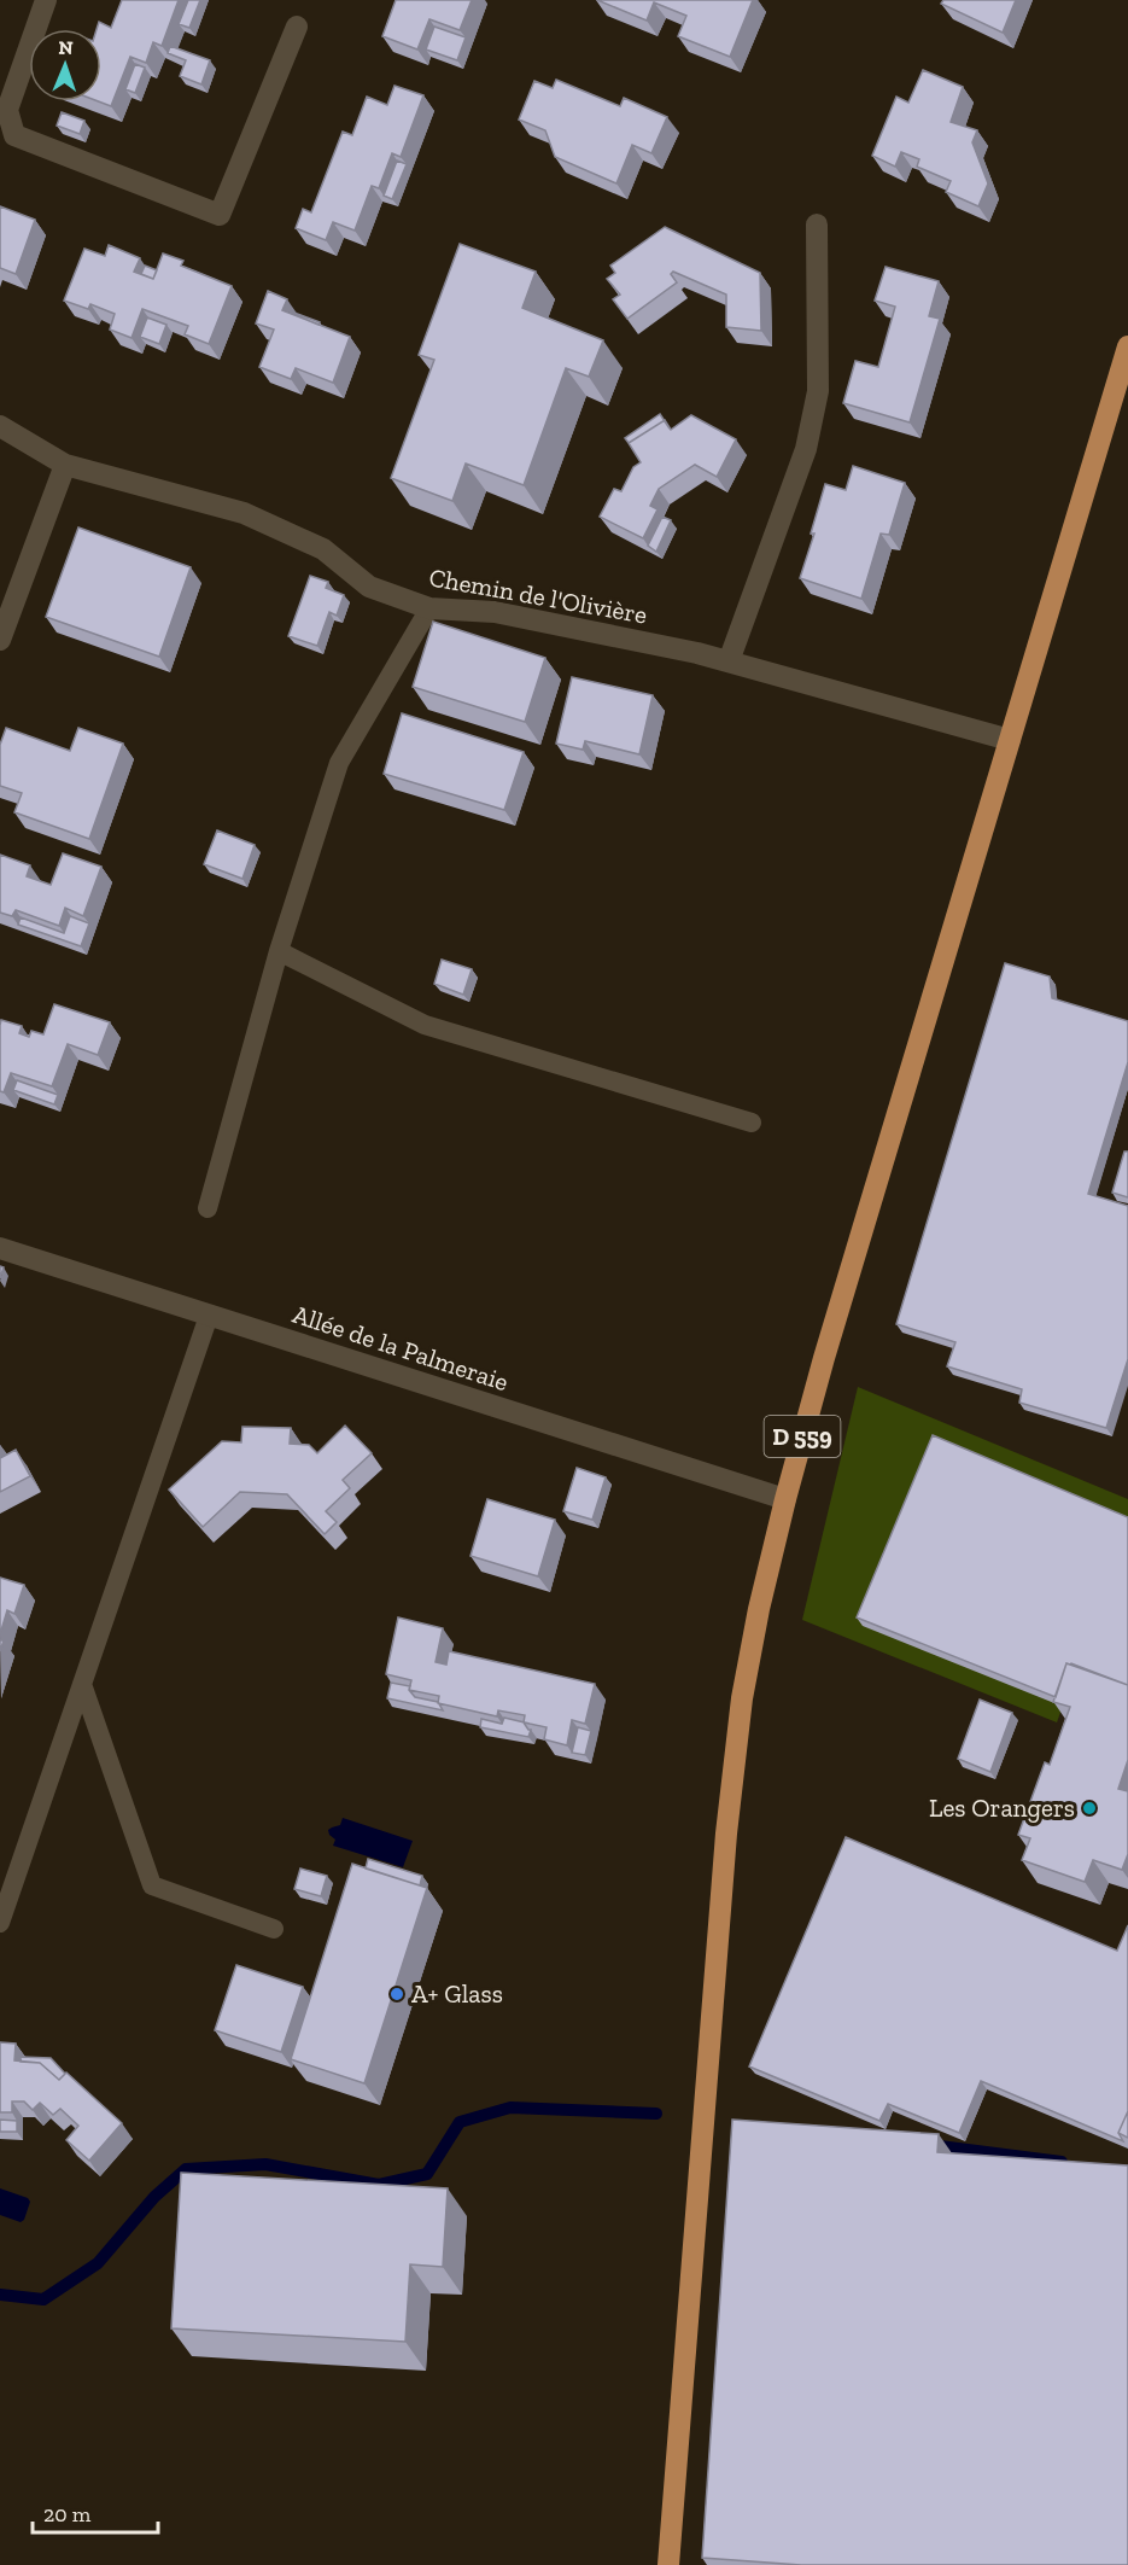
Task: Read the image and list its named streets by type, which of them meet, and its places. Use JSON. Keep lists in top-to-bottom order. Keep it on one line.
{"streets":{"main road":["D 559"],"street":["Chemin de l'Olivière","Allée de la Palmeraie"]},"crossings":[["Chemin de l'Olivière","D 559"],["Allée de la Palmeraie","D 559"]],"places":["Les Orangers","A+ Glass"],"scale_bar":"20 m","north":"top"}
